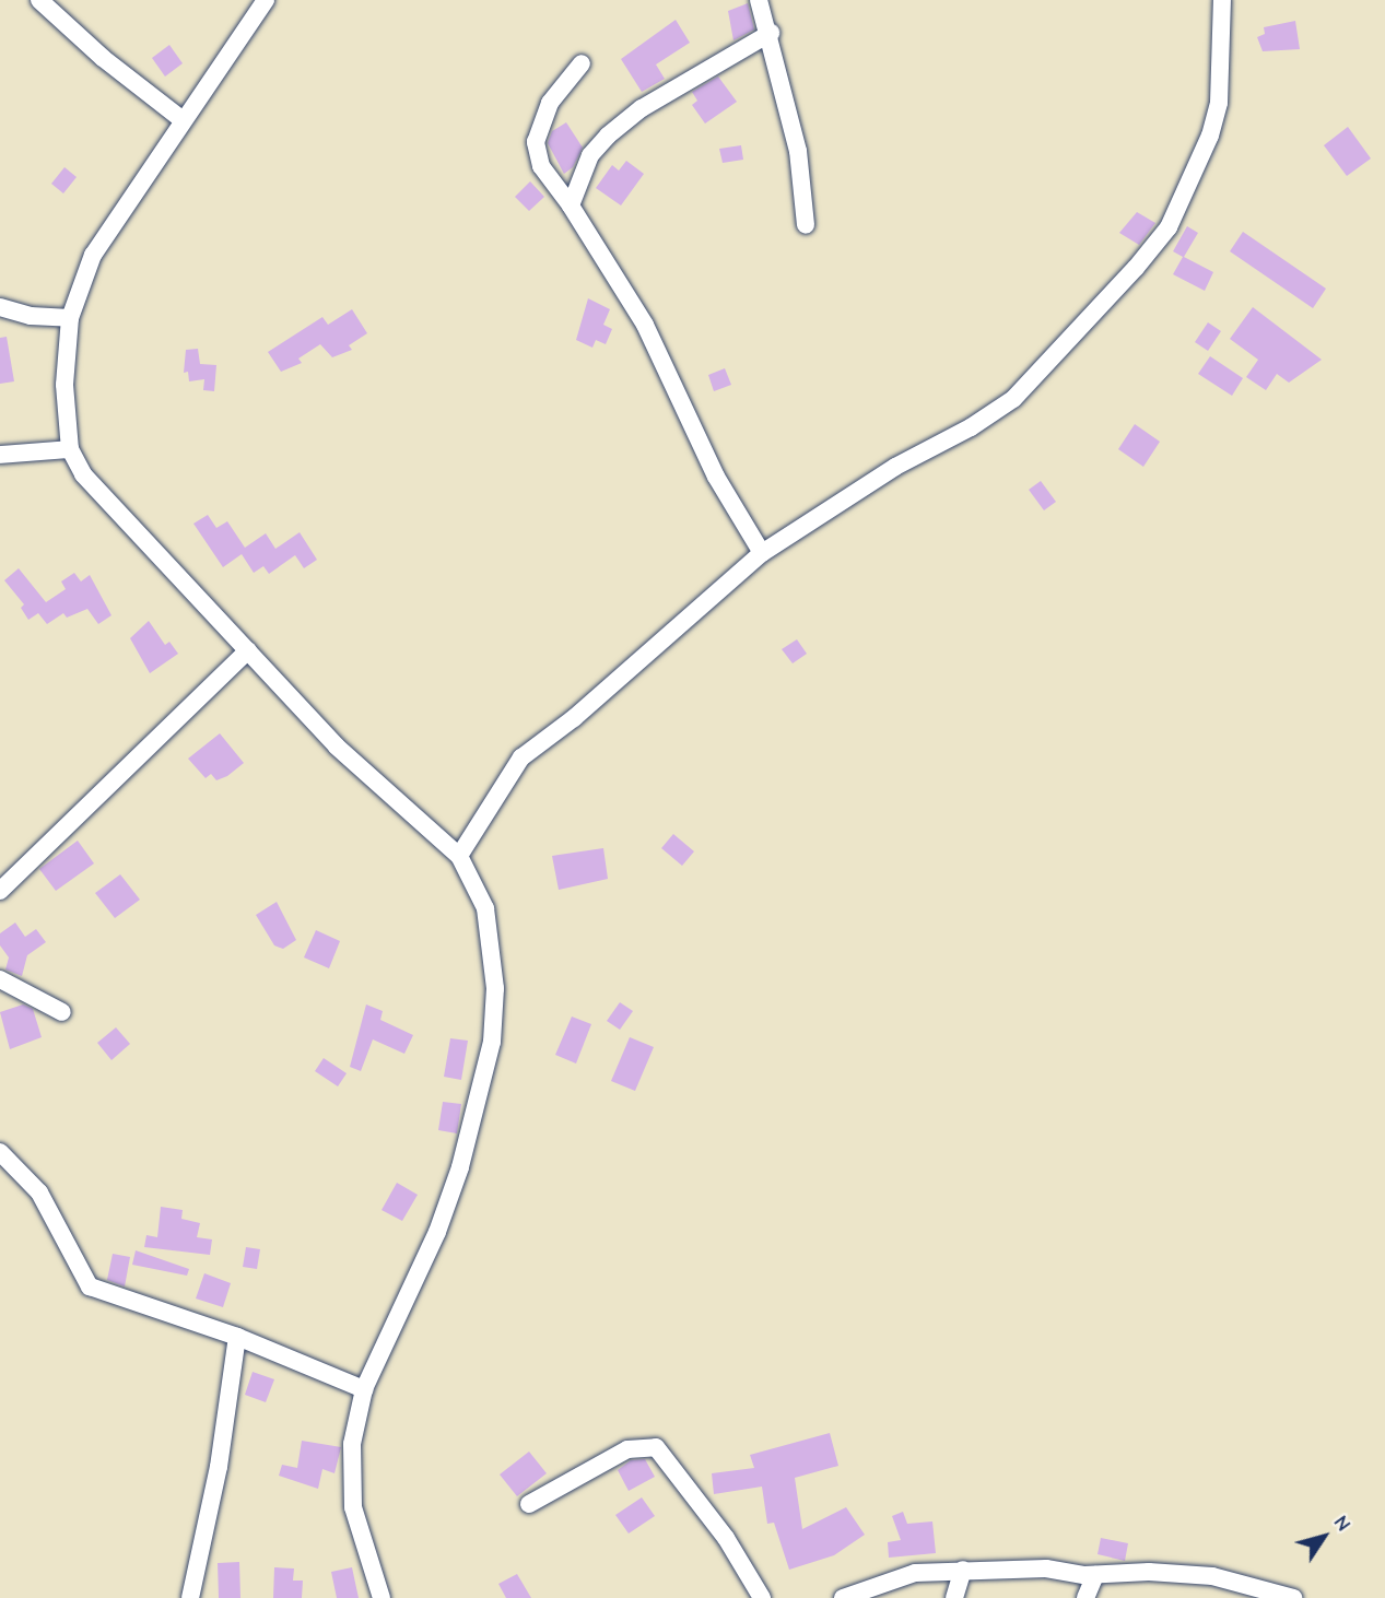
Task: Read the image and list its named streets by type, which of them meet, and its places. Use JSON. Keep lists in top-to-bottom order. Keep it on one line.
{"north":"top right"}
